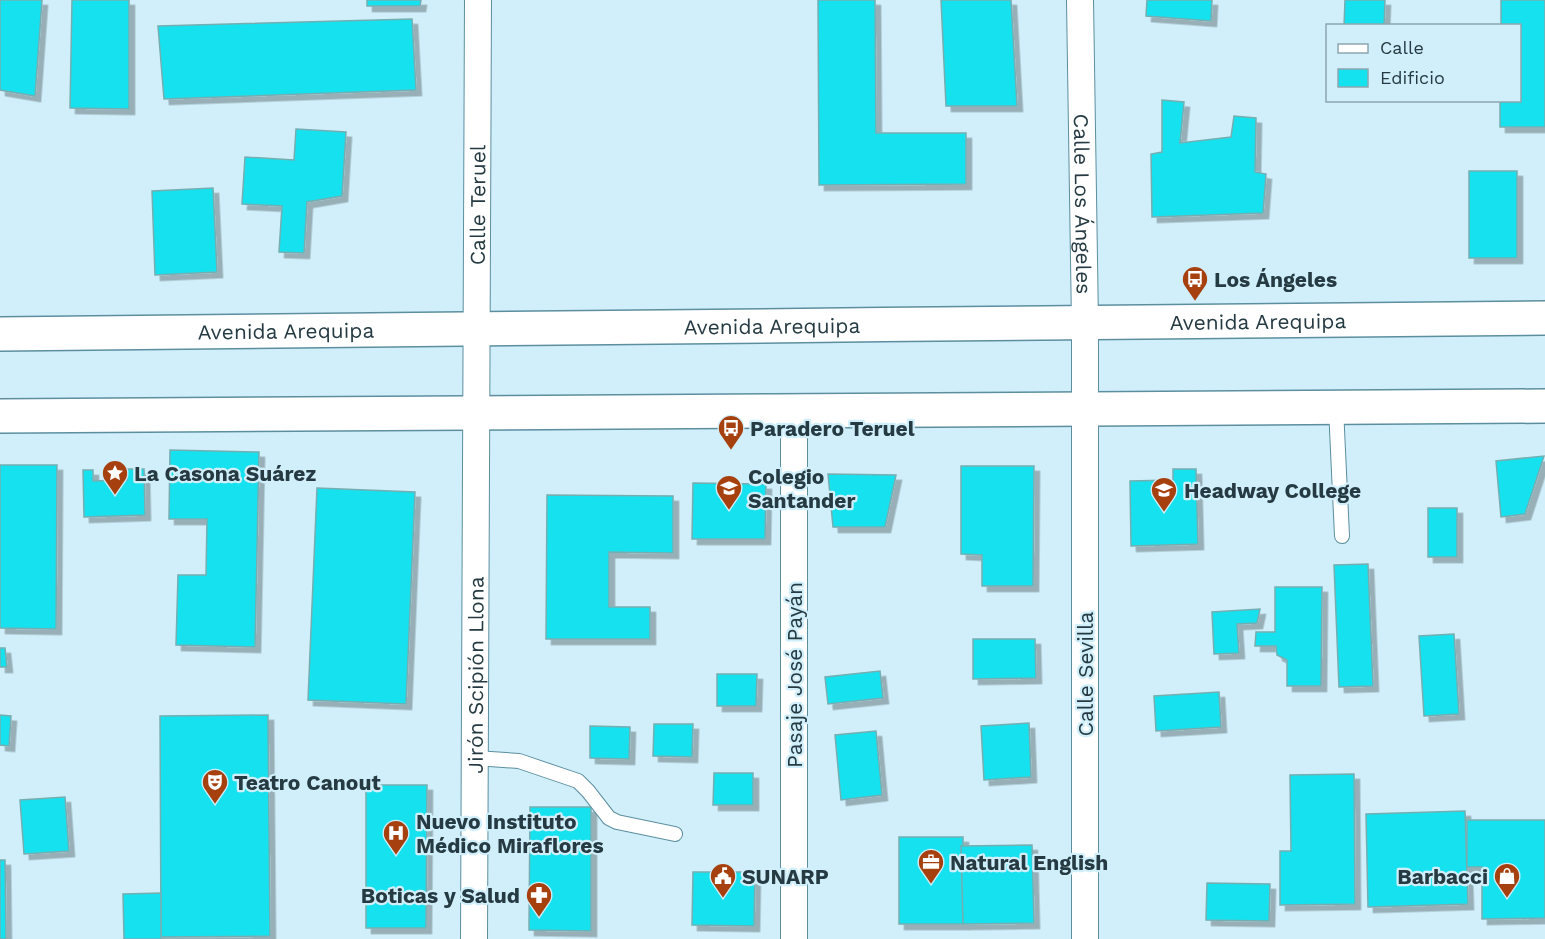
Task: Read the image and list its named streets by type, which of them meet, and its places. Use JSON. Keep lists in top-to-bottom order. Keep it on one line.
{"streets":{"main road":["Avenida Arequipa"],"street":["Calle Teruel","Calle Los Ángeles","Calle Sevilla","Jirón Scipión Llona","Pasaje José Payán"]},"crossings":[["Calle Teruel","Avenida Arequipa"],["Calle Teruel","Jirón Scipión Llona"],["Calle Los Ángeles","Avenida Arequipa"],["Calle Los Ángeles","Calle Sevilla"]],"places":{"bus stop":["Los Ángeles","Paradero Teruel"],"place":["La Casona Suárez"],"school or university":["Colegio Santander","Headway College"],"theatre":["Teatro Canout"],"hospital":["Nuevo Instituto Médico Miraflores"],"office":["Natural English"],"public building":["SUNARP"],"shop":["Barbacci"],"pharmacy":["Boticas y Salud"]},"legend":["Calle","Edificio"]}
